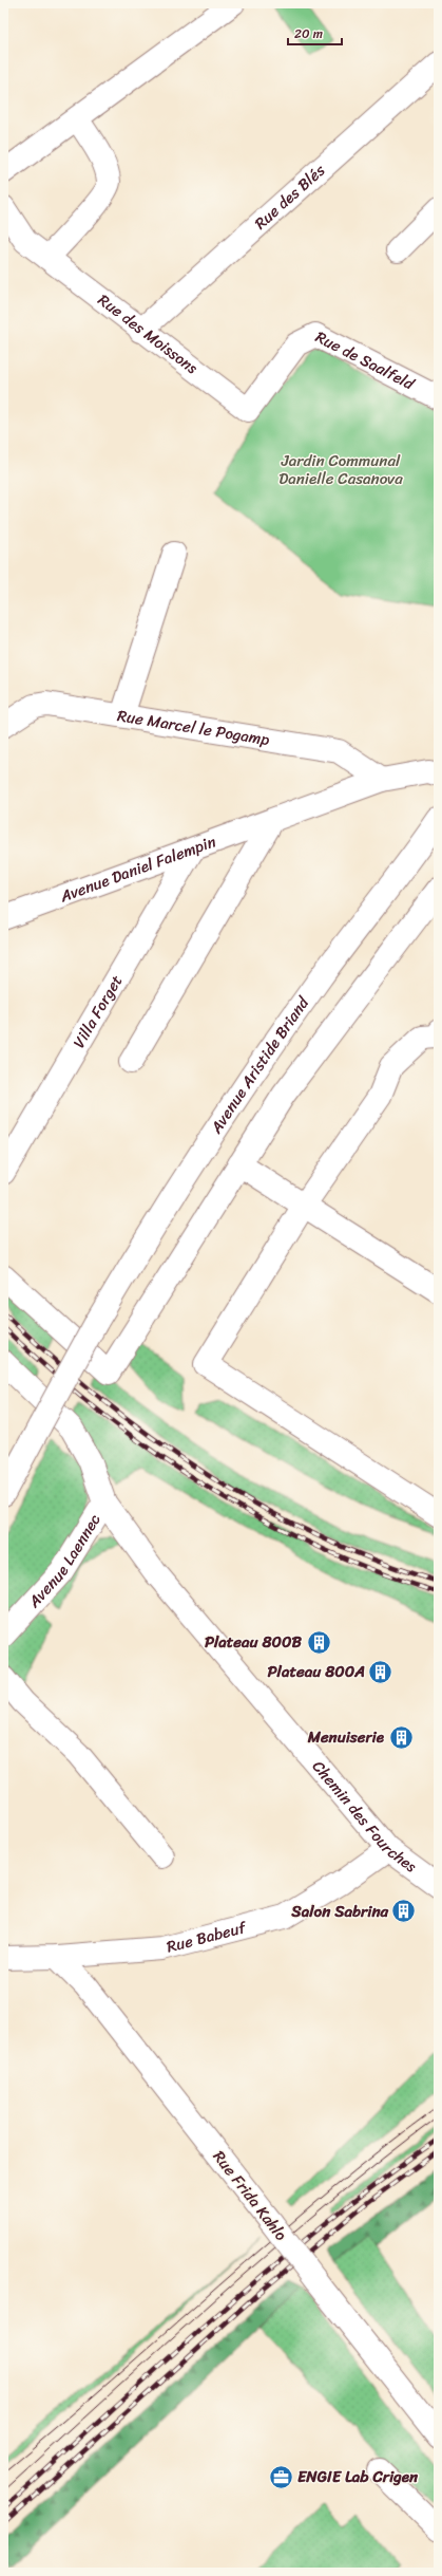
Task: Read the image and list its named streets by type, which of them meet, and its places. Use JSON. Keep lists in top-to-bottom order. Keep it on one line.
{"streets":{"street":["Rue des Blés","Rue des Moissons","Rue de Saalfeld","Rue Marcel le Pogamp","Avenue Daniel Falempin","Villa Forget","Avenue Aristide Briand","Avenue Laennec","Chemin des Fourches","Rue Babeuf","Rue Frida Kahlo"]},"crossings":[["Rue des Blés","Rue des Moissons"],["Rue des Moissons","Rue de Saalfeld"],["Rue Marcel le Pogamp","Avenue Daniel Falempin"],["Avenue Daniel Falempin","Villa Forget"],["Avenue Laennec","Chemin des Fourches"],["Chemin des Fourches","Rue Babeuf"],["Rue Babeuf","Rue Frida Kahlo"]],"parks":["Jardin Communal Danielle Casanova"],"places":{"building":["Plateau 800B","Plateau 800A","Menuiserie","Salon Sabrina"],"office":["ENGIE Lab Crigen"]},"scale_bar":"20 m"}
